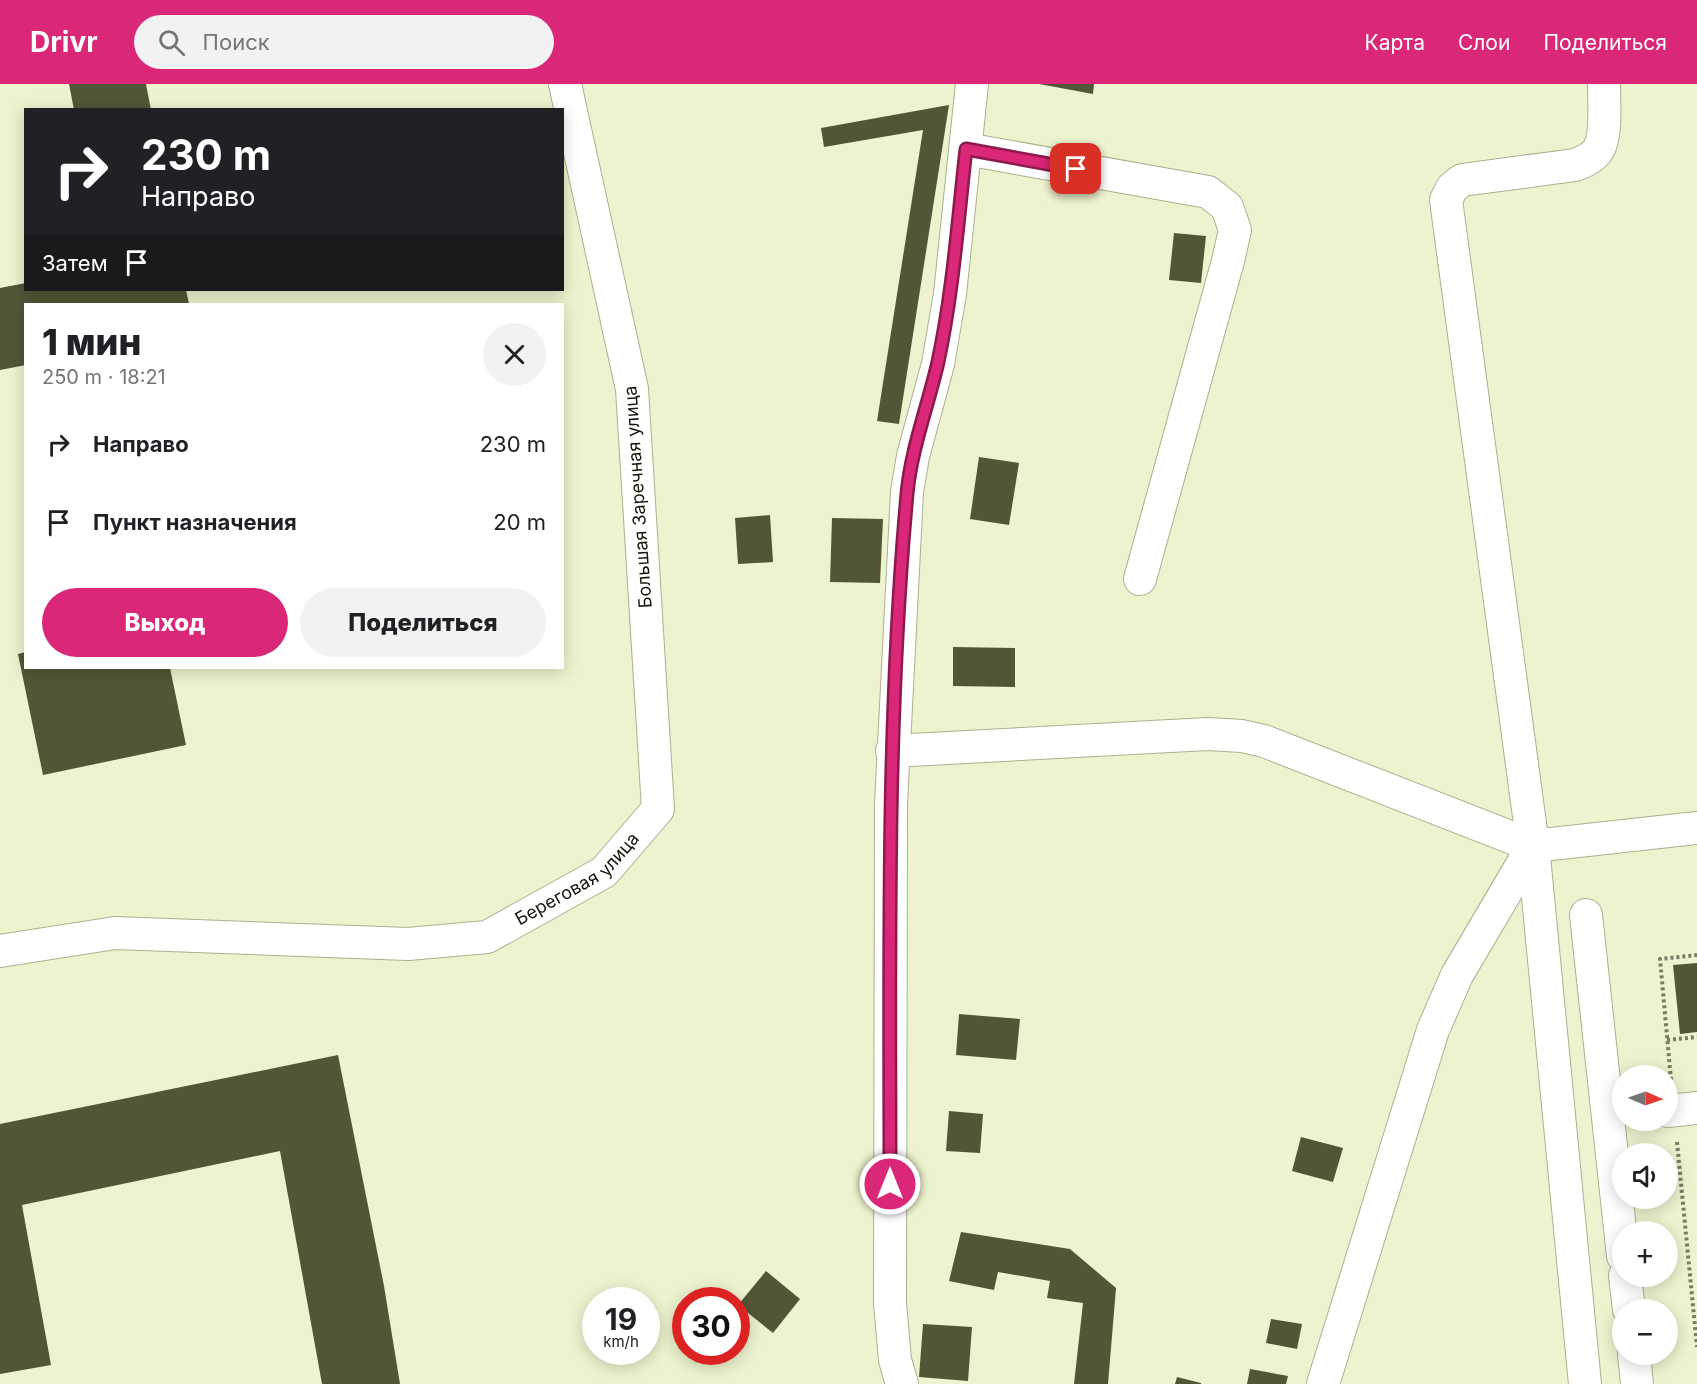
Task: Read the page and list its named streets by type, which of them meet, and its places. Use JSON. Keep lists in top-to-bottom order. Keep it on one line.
{"streets":{"street":["Большая Заречная улица","Береговая улица"]},"crossings":[["Большая Заречная улица","Береговая улица"]],"north":"right","page":{"header":"Drivr","search":"Поиск","nav":["Карта","Слои","Поделиться"],"turn":["230 m","Направо"],"then":"Затем","heading":["1 мин","250 m · 18:21"],"list":[{"name":"Направо","value":"230 m"},{"name":"Пункт назначения","value":"20 m"}],"buttons":["Выход","Поделиться"],"map_buttons":["+","−"],"speed":"19 km/h","limit":"30"}}
